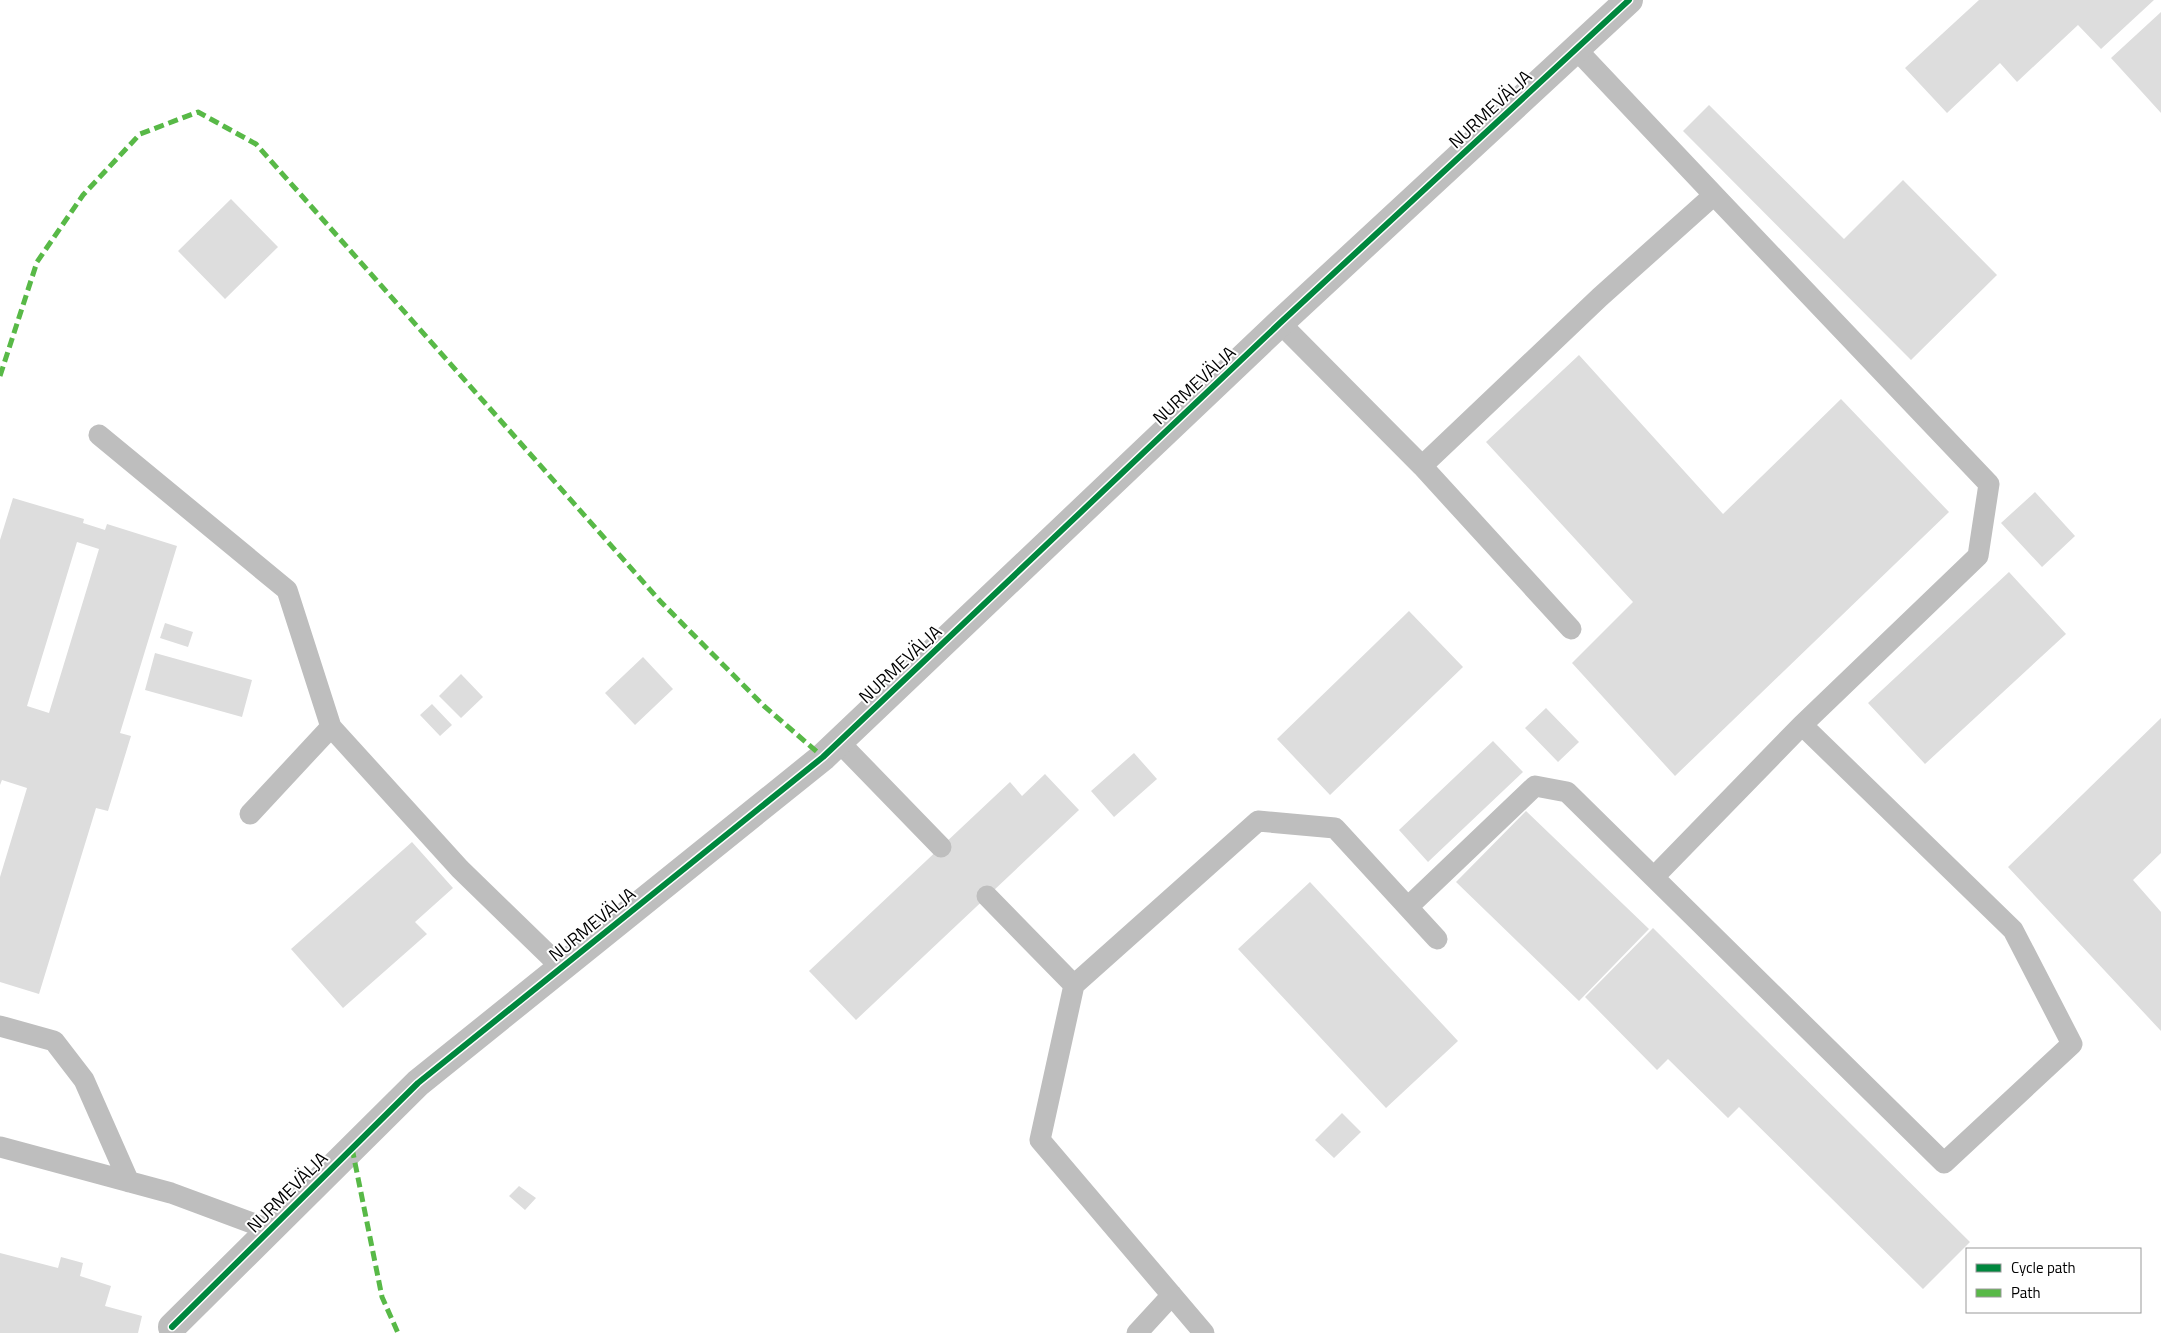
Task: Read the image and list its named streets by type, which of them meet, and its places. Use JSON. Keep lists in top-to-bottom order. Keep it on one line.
{"streets":{"street":["NURMEVÄLJA"]},"legend":["Cycle path","Path"]}
